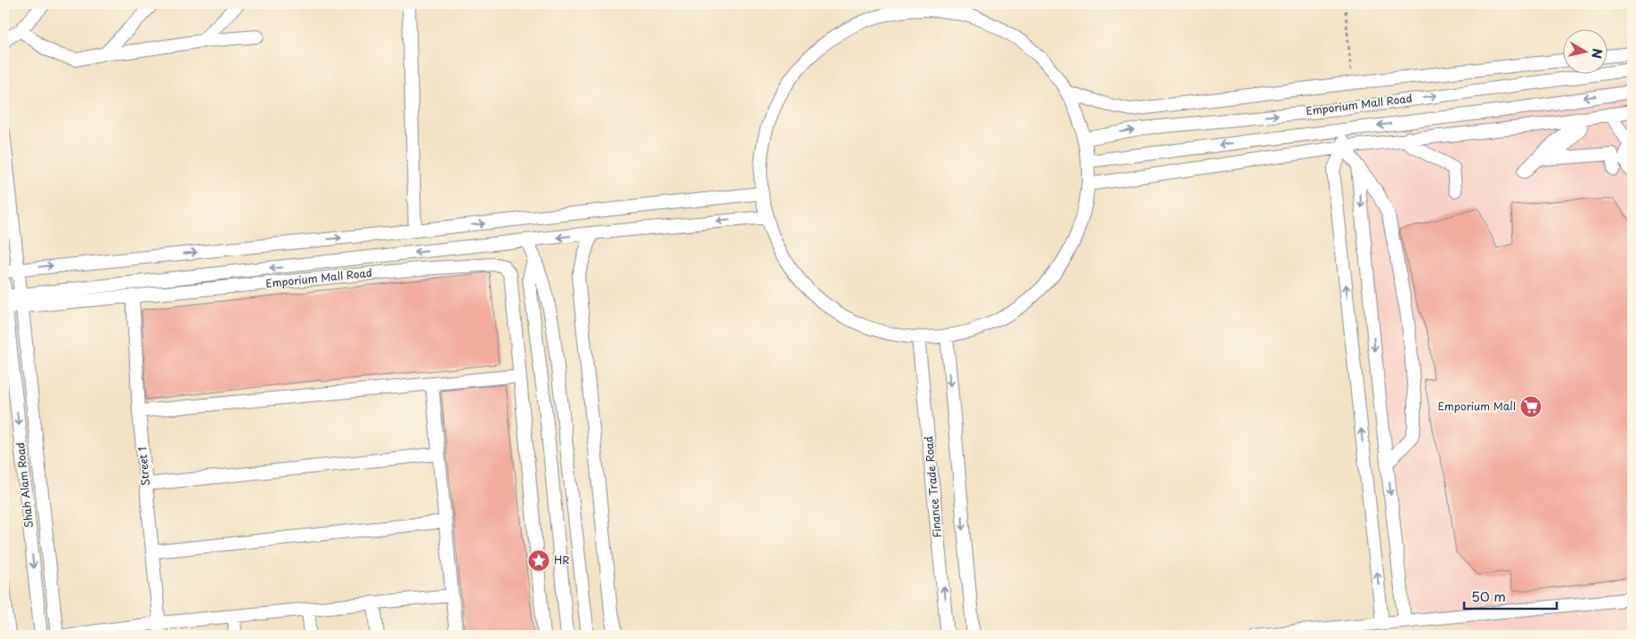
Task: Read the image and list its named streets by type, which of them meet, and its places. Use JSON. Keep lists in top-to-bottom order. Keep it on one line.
{"streets":{"street":["Emporium Mall Road","Street 1","Shah Alam Road","Finance Trade Road"]},"crossings":[["Emporium Mall Road","Street 1"]],"places":{"supermarket":["Emporium Mall"],"place":["HR"]},"scale_bar":"50 m","north":"right"}
